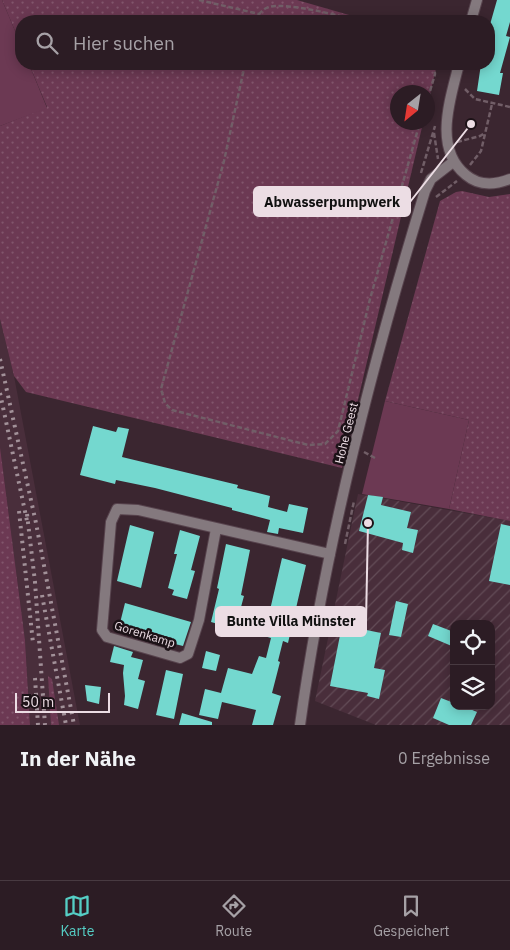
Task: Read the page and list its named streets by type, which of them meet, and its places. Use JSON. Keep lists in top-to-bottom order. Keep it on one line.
{"streets":{"street":["Hohe Geest","Gorenkamp"]},"crossings":[["Hohe Geest","Gorenkamp"]],"places":["Abwasserpumpwerk","Bunte Villa Münster"],"scale_bar":"50 m","north":"bottom left","page":{"search":"Hier suchen","scale":"50 m","heading":["In der Nähe","0 Ergebnisse"],"nav":["Karte","Route","Gespeichert"]}}
